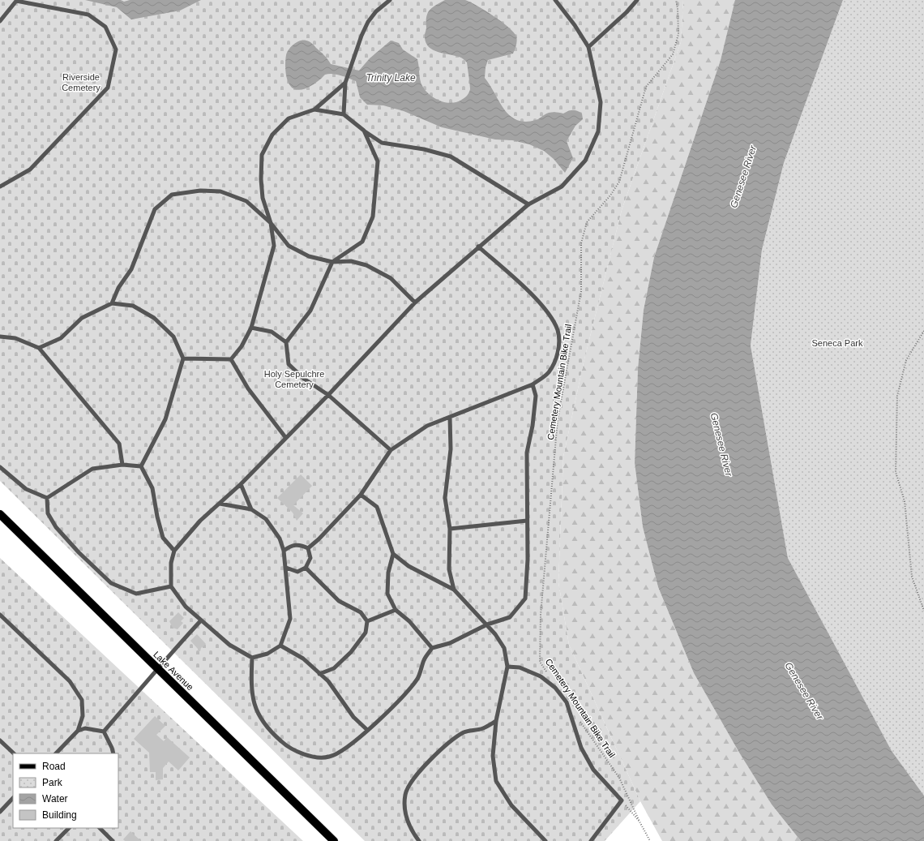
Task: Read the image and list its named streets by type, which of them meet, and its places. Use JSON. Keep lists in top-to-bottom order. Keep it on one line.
{"streets":{"main road":["Lake Avenue"],"path":["Cemetery Mountain Bike Trail"]},"water":["Trinity Lake","Genesee River"],"parks":["Riverside Cemetery","Seneca Park","Holy Sepulchre Cemetery"],"legend":["Road","Park","Water","Building"]}
